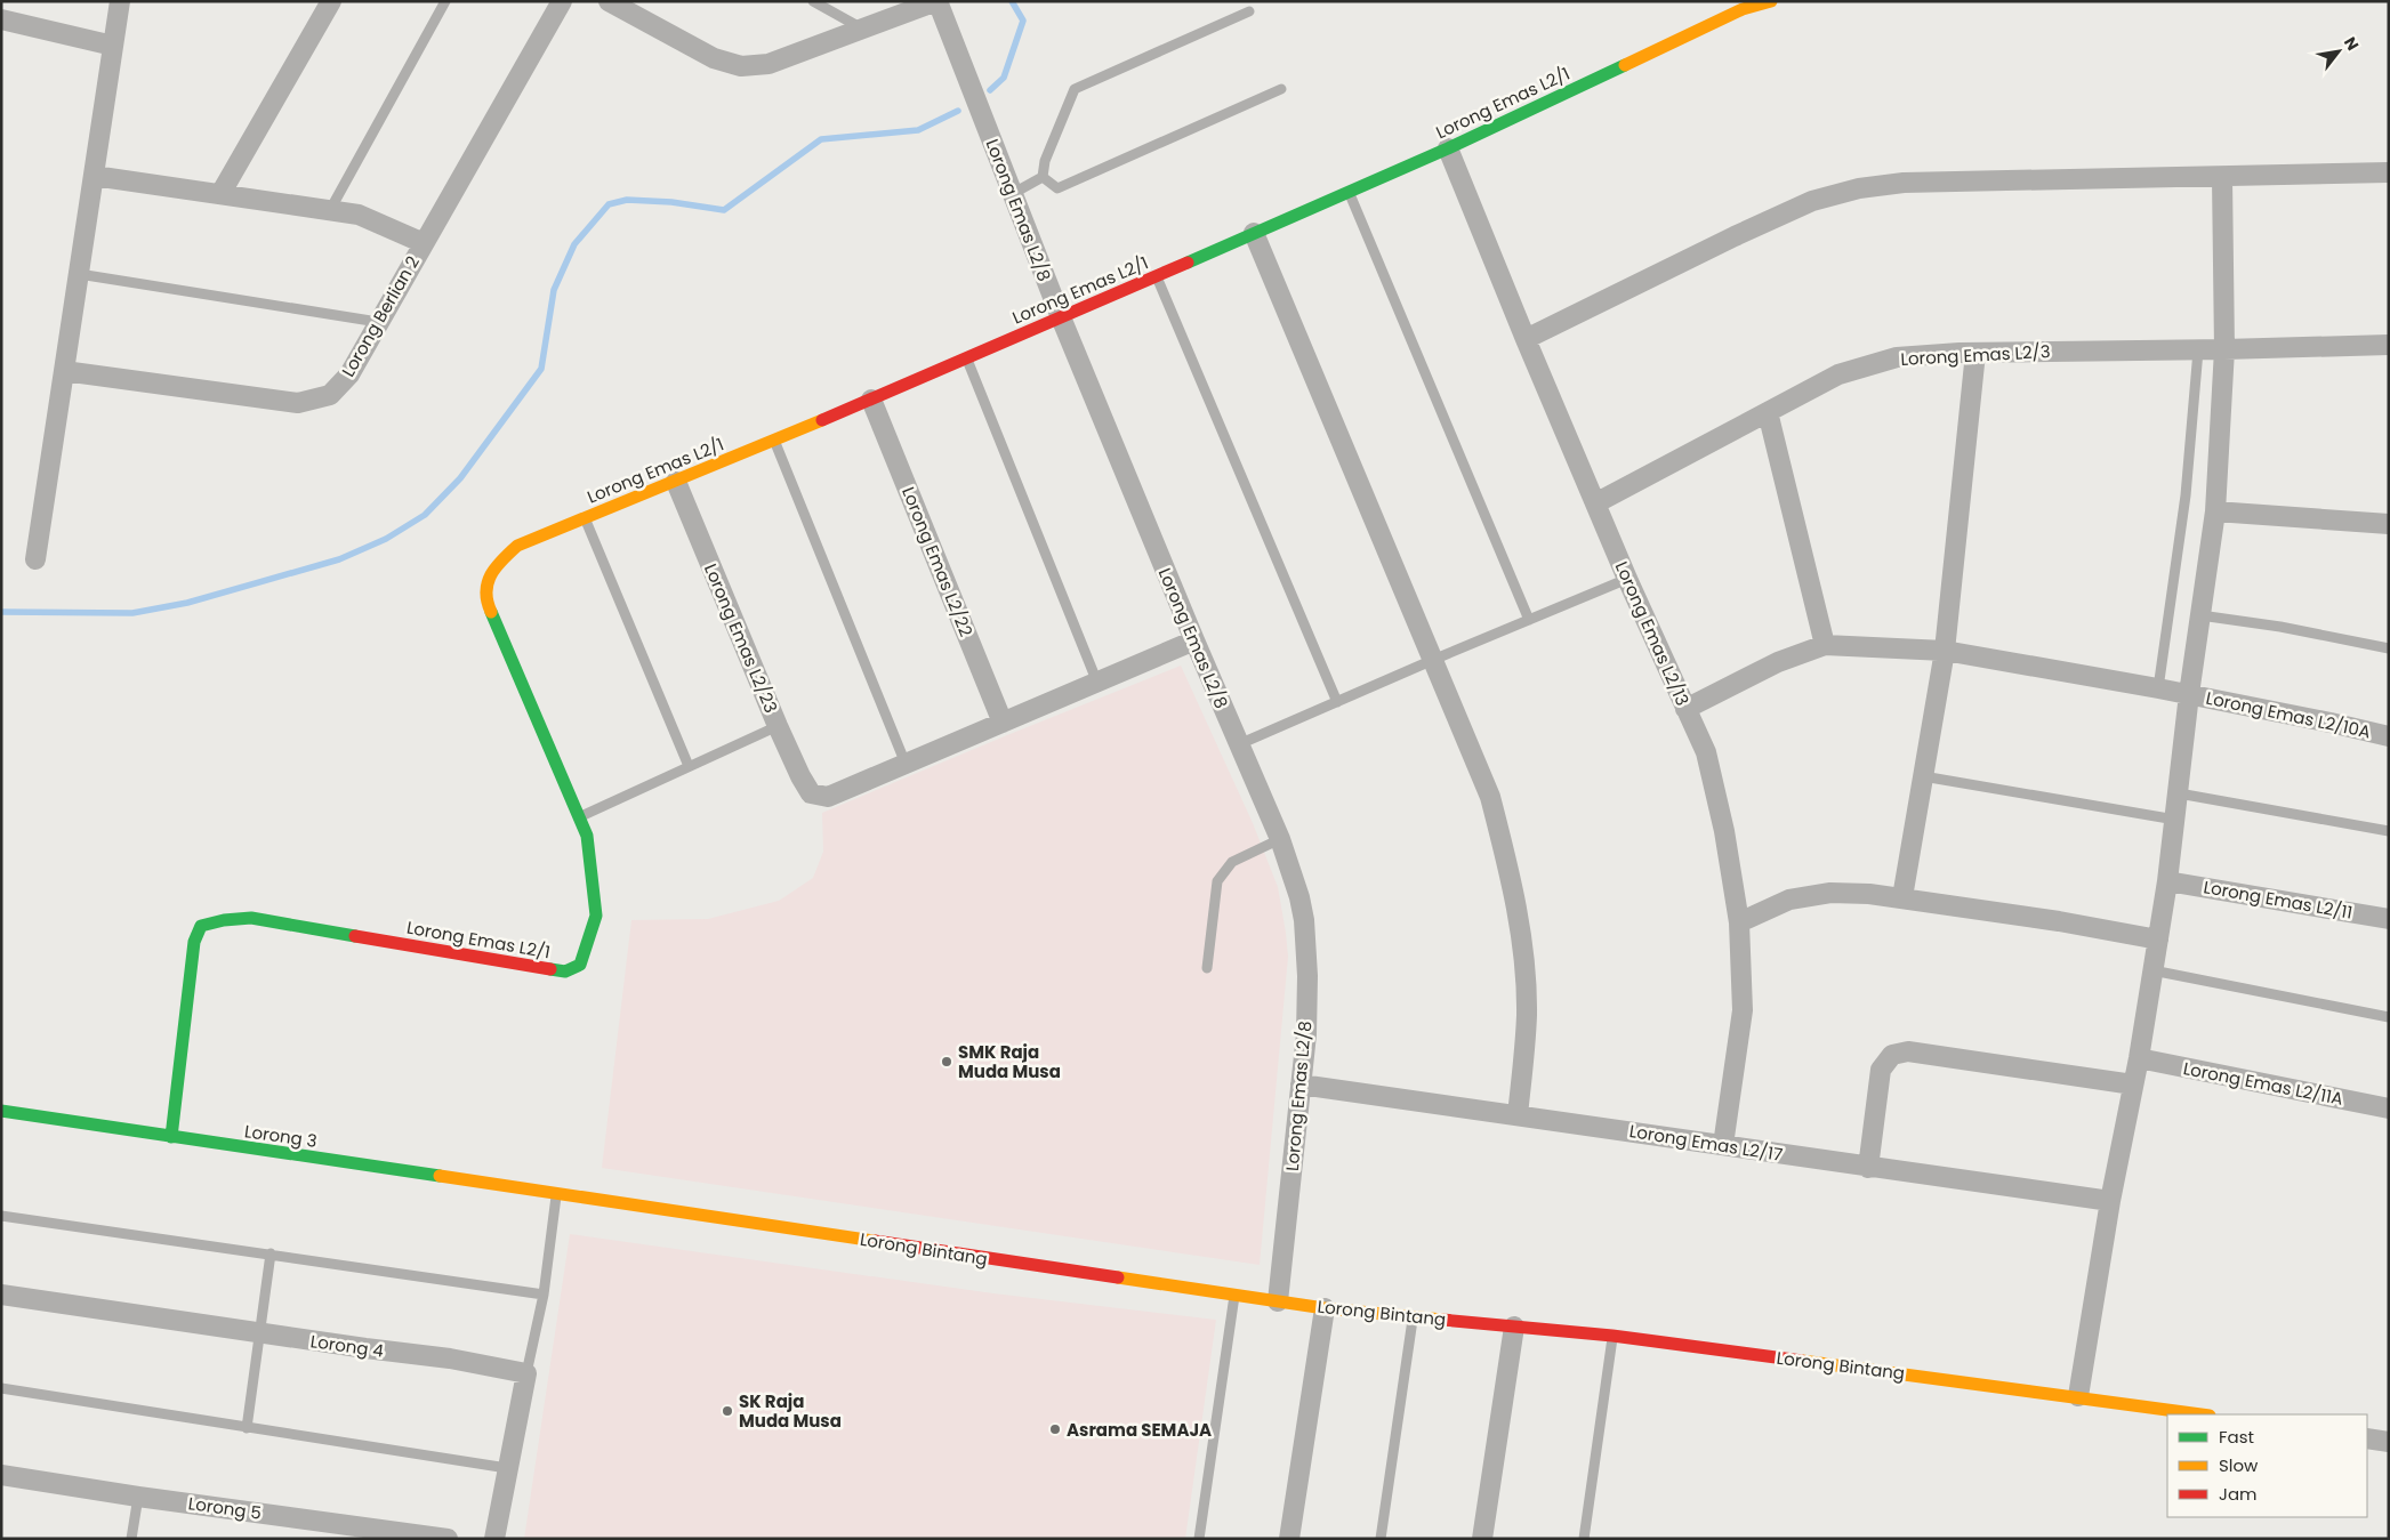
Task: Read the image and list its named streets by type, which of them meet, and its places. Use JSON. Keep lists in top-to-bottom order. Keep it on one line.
{"streets":{"street":["Lorong Emas L2/1","Lorong Emas L2/8","Lorong Berlian 2","Lorong Emas L2/3","Lorong Emas L2/22","Lorong Emas L2/13","Lorong Emas L2/23","Lorong Emas L2/10A","Lorong Emas L2/11","Lorong Emas L2/11A","Lorong 3","Lorong Emas L2/17","Lorong Bintang","Lorong 4","Lorong 5"]},"crossings":[["Lorong Emas L2/1","Lorong Emas L2/8"],["Lorong Emas L2/1","Lorong Emas L2/22"],["Lorong Emas L2/1","Lorong Emas L2/13"],["Lorong Emas L2/1","Lorong Emas L2/23"],["Lorong Emas L2/1","Lorong 3"],["Lorong Emas L2/8","Lorong Emas L2/17"],["Lorong Emas L2/8","Lorong Bintang"],["Lorong Emas L2/3","Lorong Emas L2/13"],["Lorong Emas L2/13","Lorong Emas L2/17"],["Lorong 3","Lorong Bintang"]],"places":["SMK Raja Muda Musa","SK Raja Muda Musa","Asrama SEMAJA"],"legend":["Fast","Slow","Jam"],"north":"top right"}
